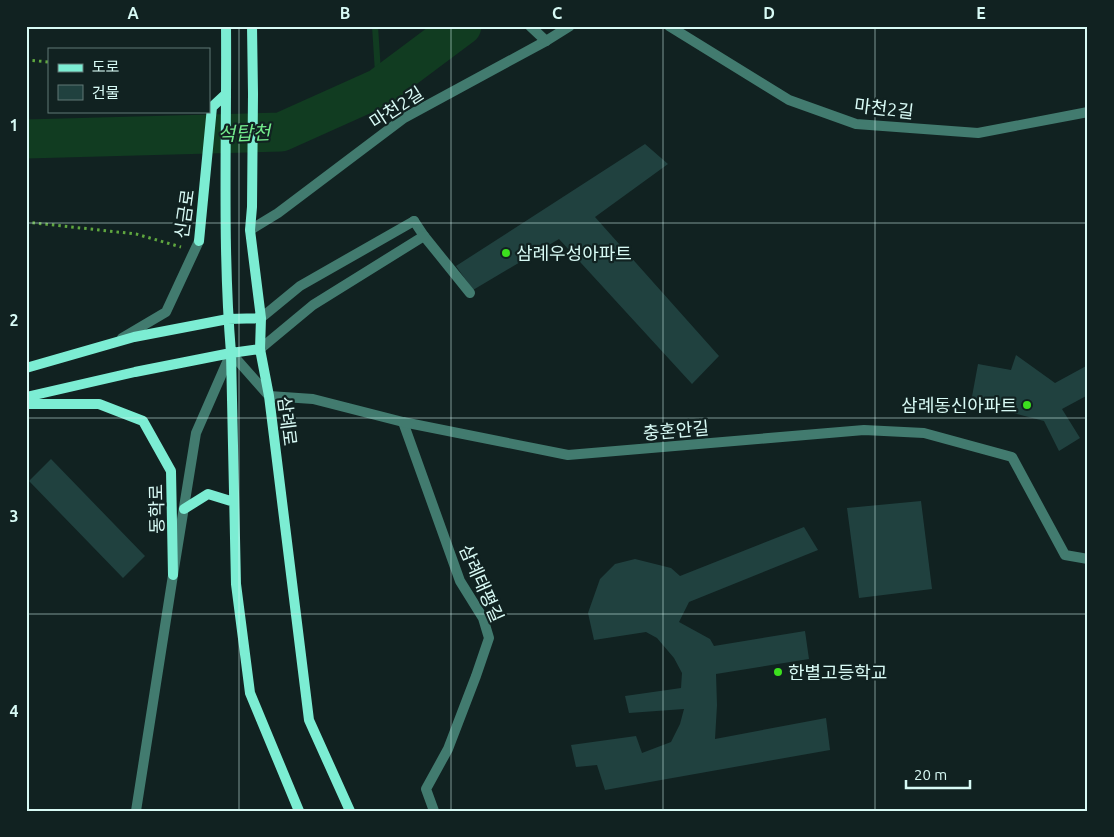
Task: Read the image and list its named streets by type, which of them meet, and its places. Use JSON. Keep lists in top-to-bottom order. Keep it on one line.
{"streets":{"street":["마천2길","신금로","삼례로","충혼안길","동학로","삼례태평길"]},"crossings":[["마천2길","삼례로"],["신금로","삼례로"],["삼례로","충혼안길"],["충혼안길","삼례태평길"]],"water":["석탑천"],"places":["삼례우성아파트","삼례동신아파트","한별고등학교"],"legend":["도로","건물"],"scale_bar":"20 m","grid":{"columns":["A","B","C","D","E"],"rows":["1","2","3","4"]}}
